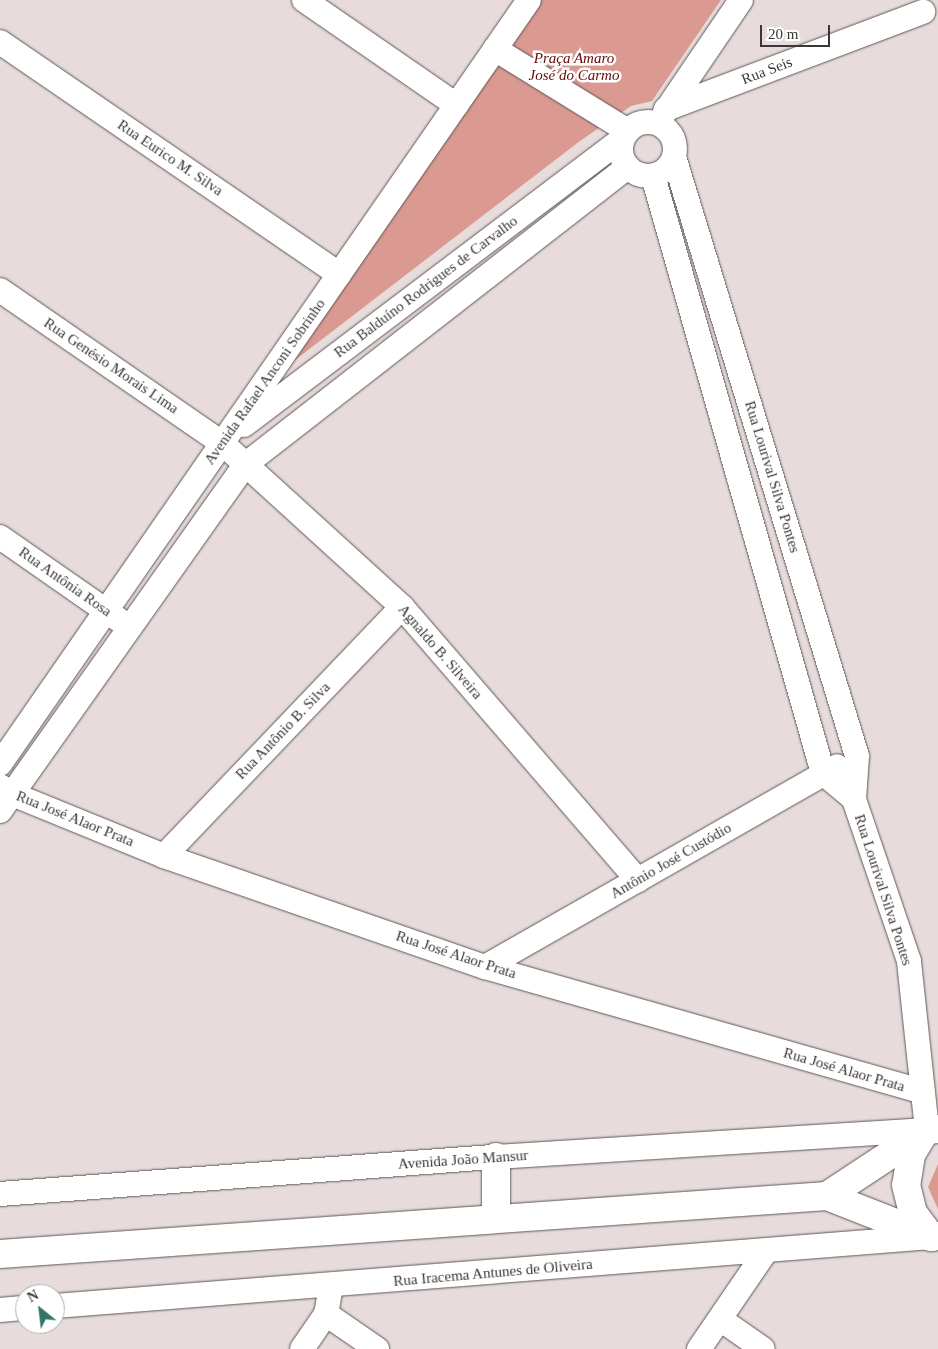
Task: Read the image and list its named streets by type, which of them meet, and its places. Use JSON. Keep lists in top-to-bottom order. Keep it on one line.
{"streets":{"street":["Rua Seis","Rua Eurico M. Silva","Rua Balduíno Rodrigues de Carvalho","Rua Genésio Morais Lima","Avenida Rafael Anconi Sobrinho","Rua Lourival Silva Pontes","Rua Antônia Rosa","Agnaldo B. Silveira","Rua Antônio B. Silva","Rua José Alaor Prata","Antônio José Custódio","Avenida João Mansur","Rua Iracema Antunes de Oliveira"]},"crossings":[["Rua Seis","Rua Balduíno Rodrigues de Carvalho"],["Rua Seis","Rua Lourival Silva Pontes"],["Rua Eurico M. Silva","Avenida Rafael Anconi Sobrinho"],["Rua Balduíno Rodrigues de Carvalho","Rua Genésio Morais Lima"],["Rua Balduíno Rodrigues de Carvalho","Avenida Rafael Anconi Sobrinho"],["Rua Balduíno Rodrigues de Carvalho","Rua Lourival Silva Pontes"],["Rua Balduíno Rodrigues de Carvalho","Agnaldo B. Silveira"],["Rua Genésio Morais Lima","Avenida Rafael Anconi Sobrinho"],["Rua Genésio Morais Lima","Agnaldo B. Silveira"],["Avenida Rafael Anconi Sobrinho","Rua Antônia Rosa"],["Avenida Rafael Anconi Sobrinho","Agnaldo B. Silveira"],["Avenida Rafael Anconi Sobrinho","Rua José Alaor Prata"],["Rua Lourival Silva Pontes","Rua José Alaor Prata"],["Rua Lourival Silva Pontes","Antônio José Custódio"],["Rua Lourival Silva Pontes","Avenida João Mansur"],["Agnaldo B. Silveira","Rua Antônio B. Silva"],["Agnaldo B. Silveira","Antônio José Custódio"],["Rua Antônio B. Silva","Rua José Alaor Prata"],["Rua José Alaor Prata","Antônio José Custódio"]],"parks":["Praça Amaro José do Carmo"],"scale_bar":"20 m","north":"top left"}
